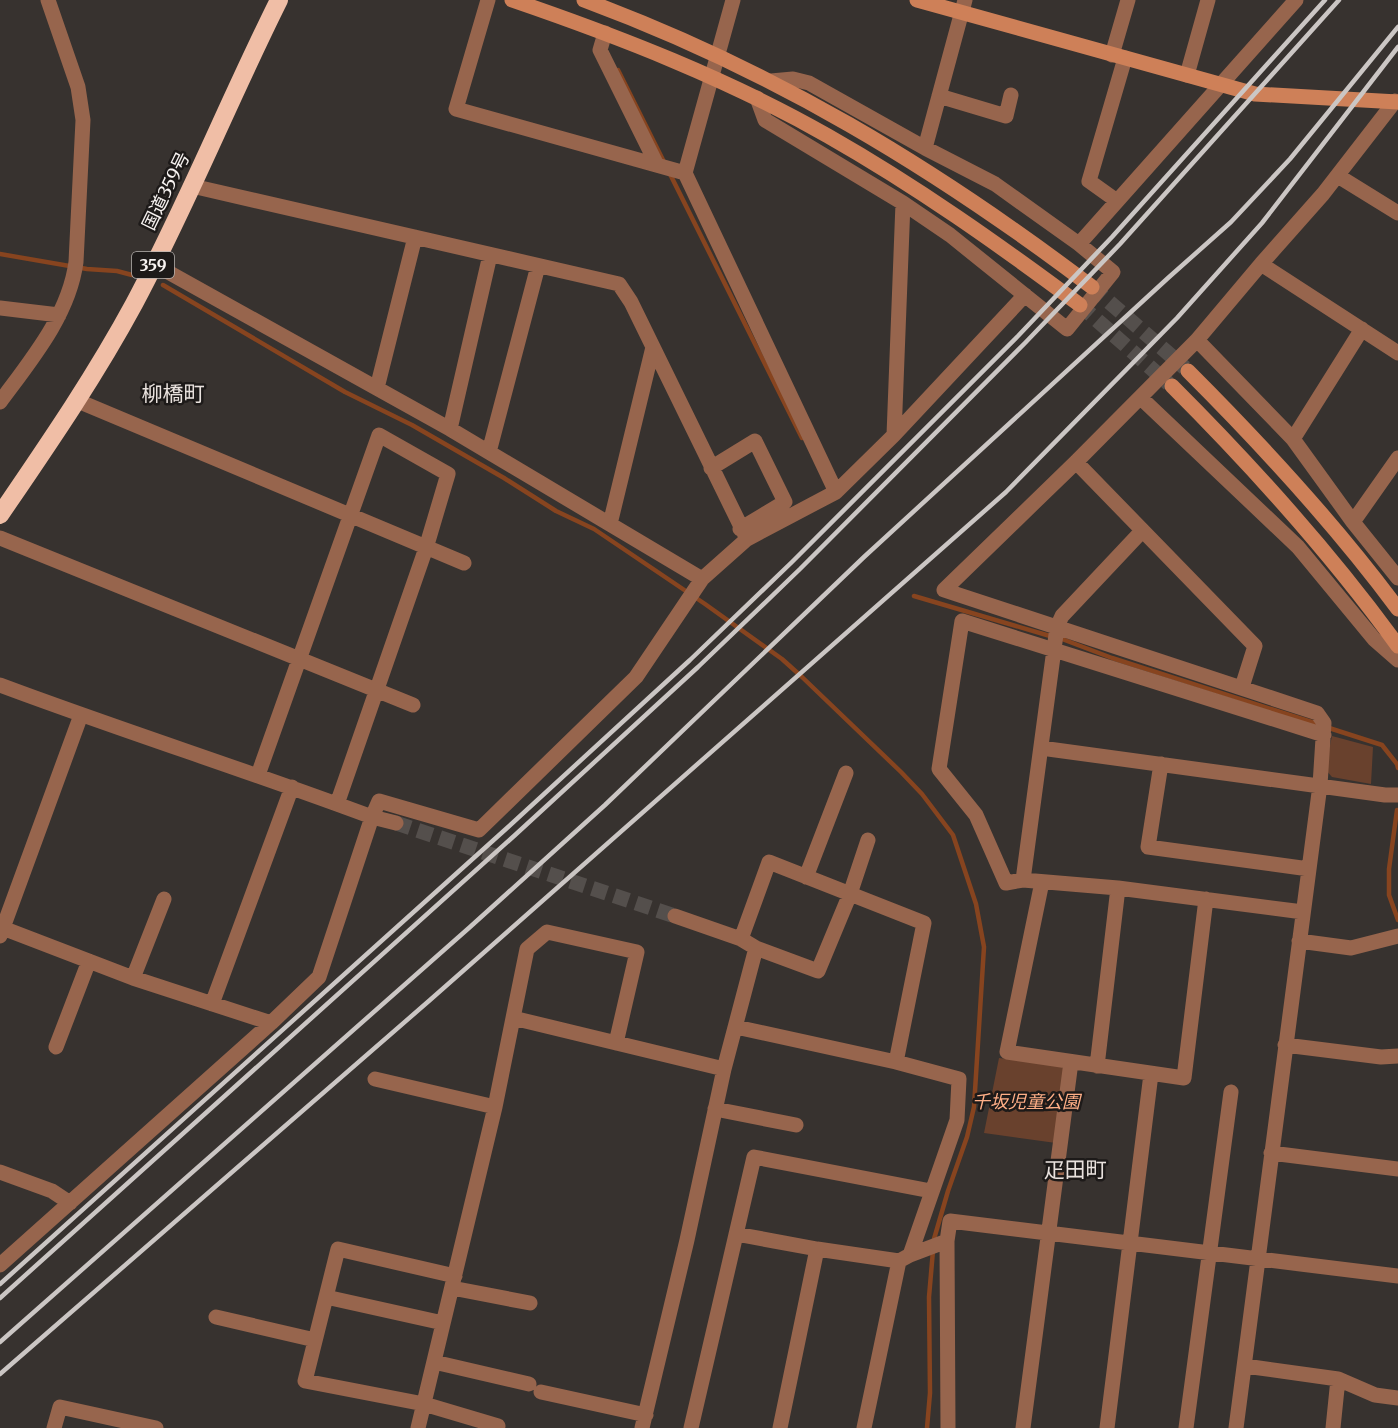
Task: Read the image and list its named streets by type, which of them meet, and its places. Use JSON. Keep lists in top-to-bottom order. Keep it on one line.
{"streets":{"highway":["国道359号","359"]},"districts":["柳橋町","疋田町"],"parks":["千坂児童公園"]}
